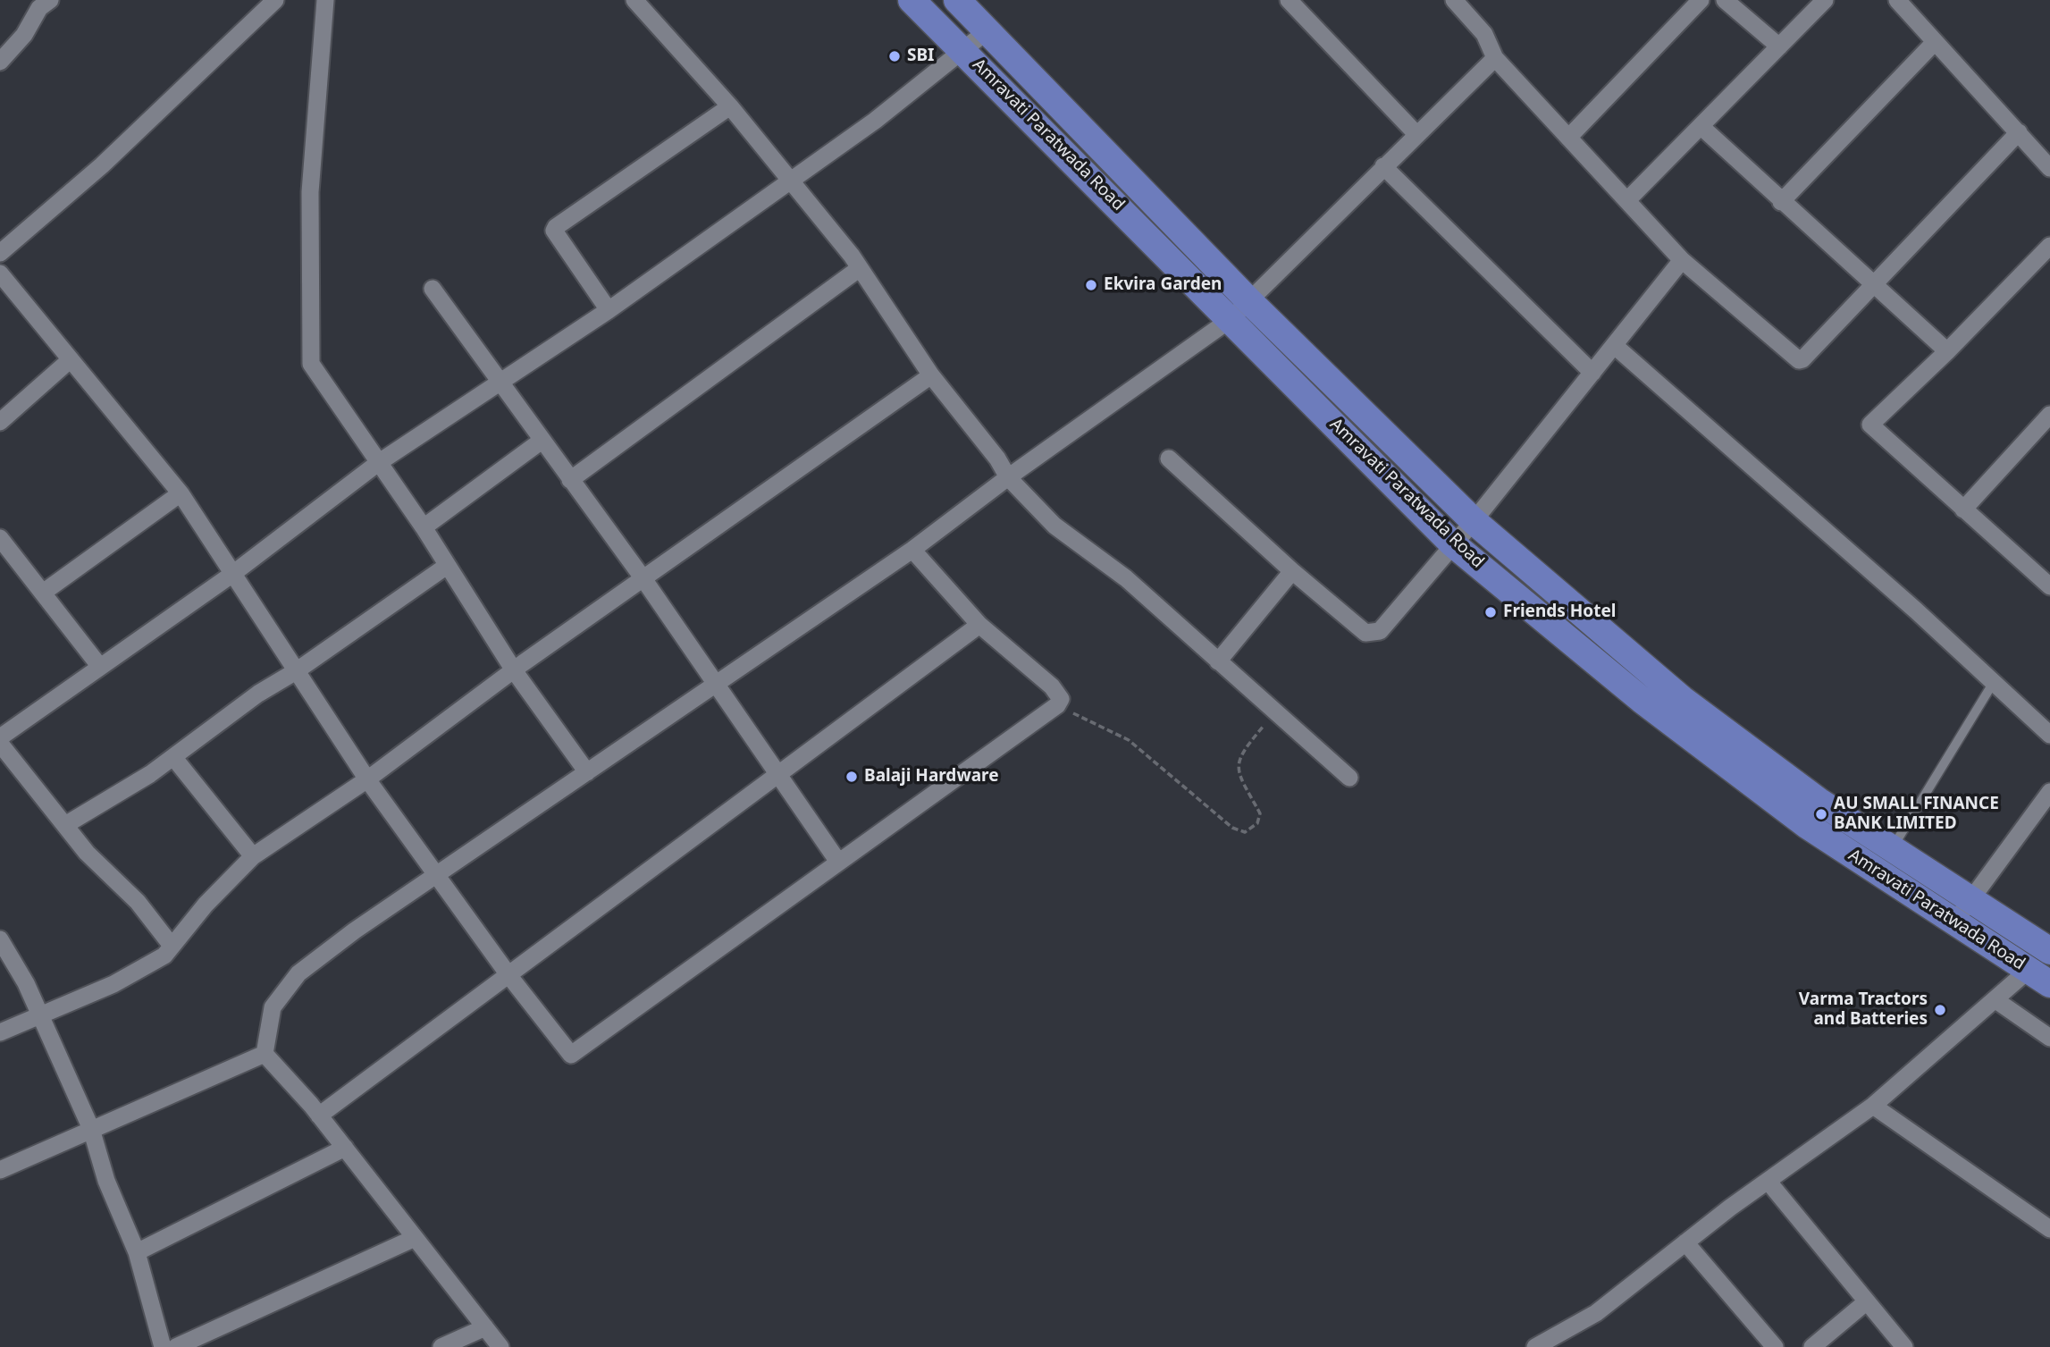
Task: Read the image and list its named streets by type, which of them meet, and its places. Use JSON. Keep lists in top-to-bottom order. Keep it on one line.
{"streets":{"main road":["Amravati Paratwada Road"]},"places":["SBI","Ekvira Garden","Friends Hotel","Balaji Hardware","AU SMALL FINANCE BANK LIMITED","Varma Tractors and Batteries"]}
